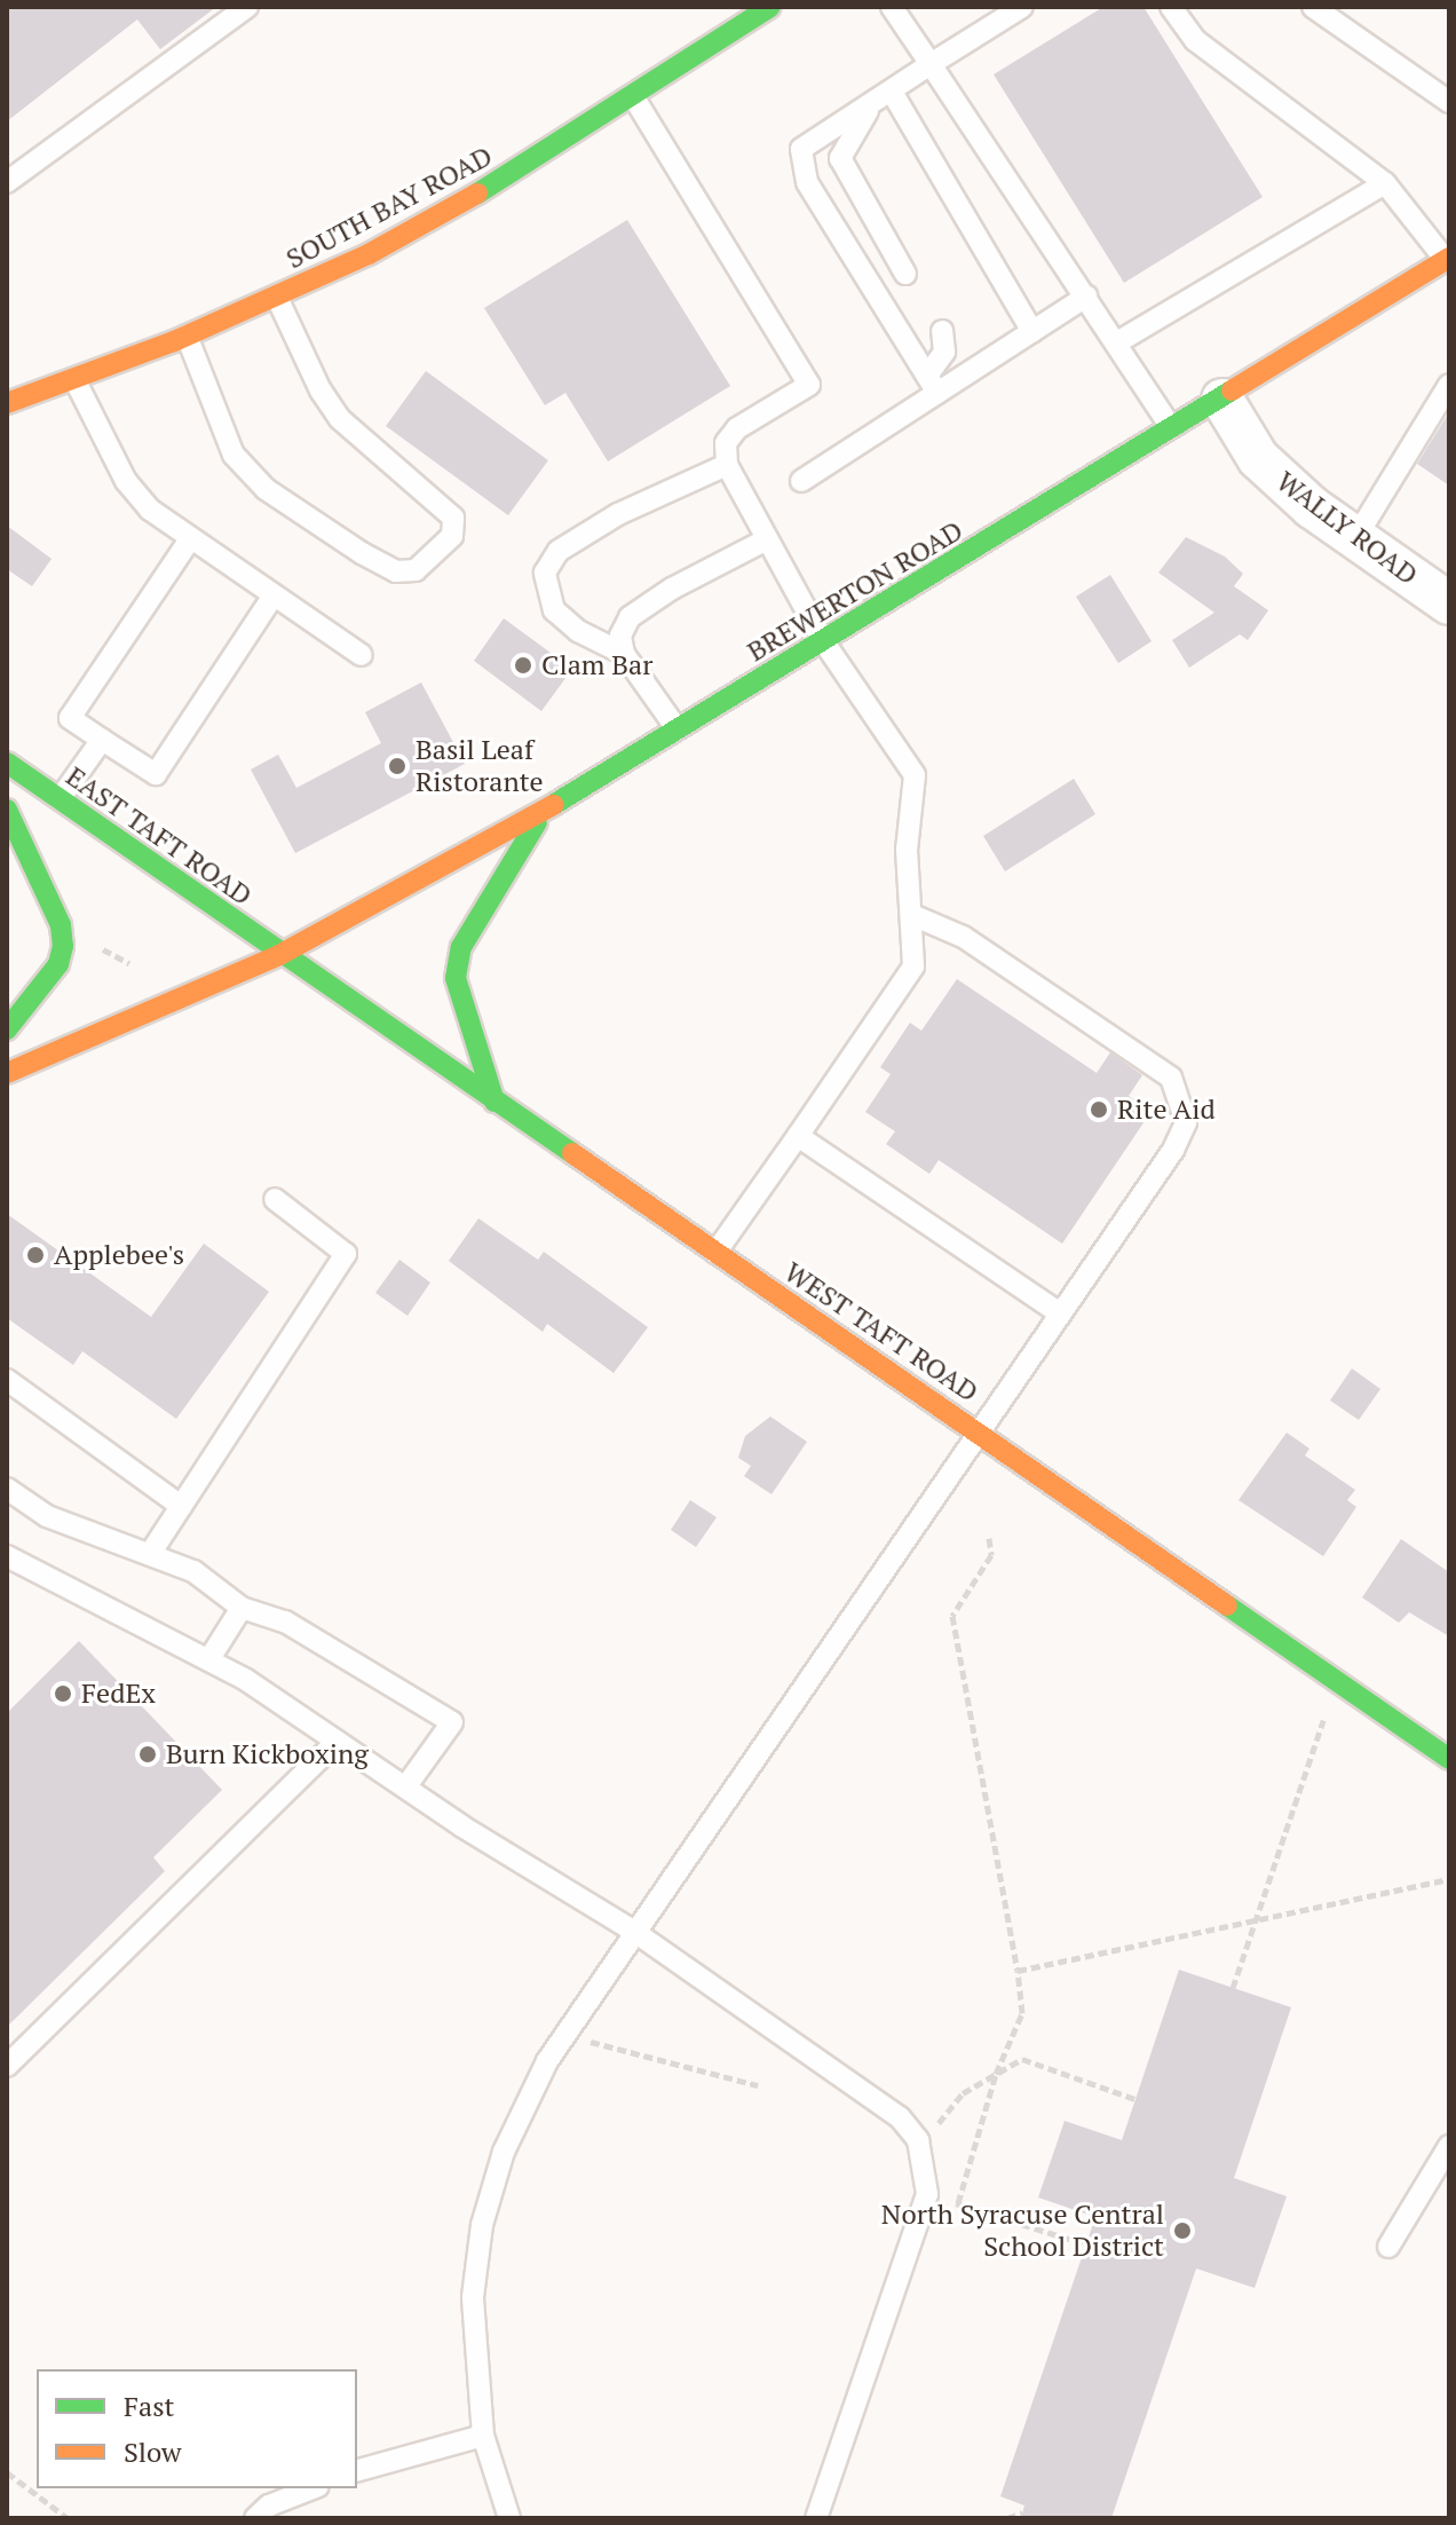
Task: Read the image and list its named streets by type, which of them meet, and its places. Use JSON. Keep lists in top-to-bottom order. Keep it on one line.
{"streets":{"main road":["SOUTH BAY ROAD","BREWERTON ROAD","EAST TAFT ROAD","WEST TAFT ROAD"],"street":["WALLY ROAD"]},"crossings":[["WALLY ROAD","BREWERTON ROAD"],["BREWERTON ROAD","EAST TAFT ROAD"],["BREWERTON ROAD","WEST TAFT ROAD"],["EAST TAFT ROAD","WEST TAFT ROAD"]],"places":["Clam Bar","Basil Leaf Ristorante","Rite Aid","Applebee's","FedEx","Burn Kickboxing","North Syracuse Central School District"],"legend":["Fast","Slow"]}
